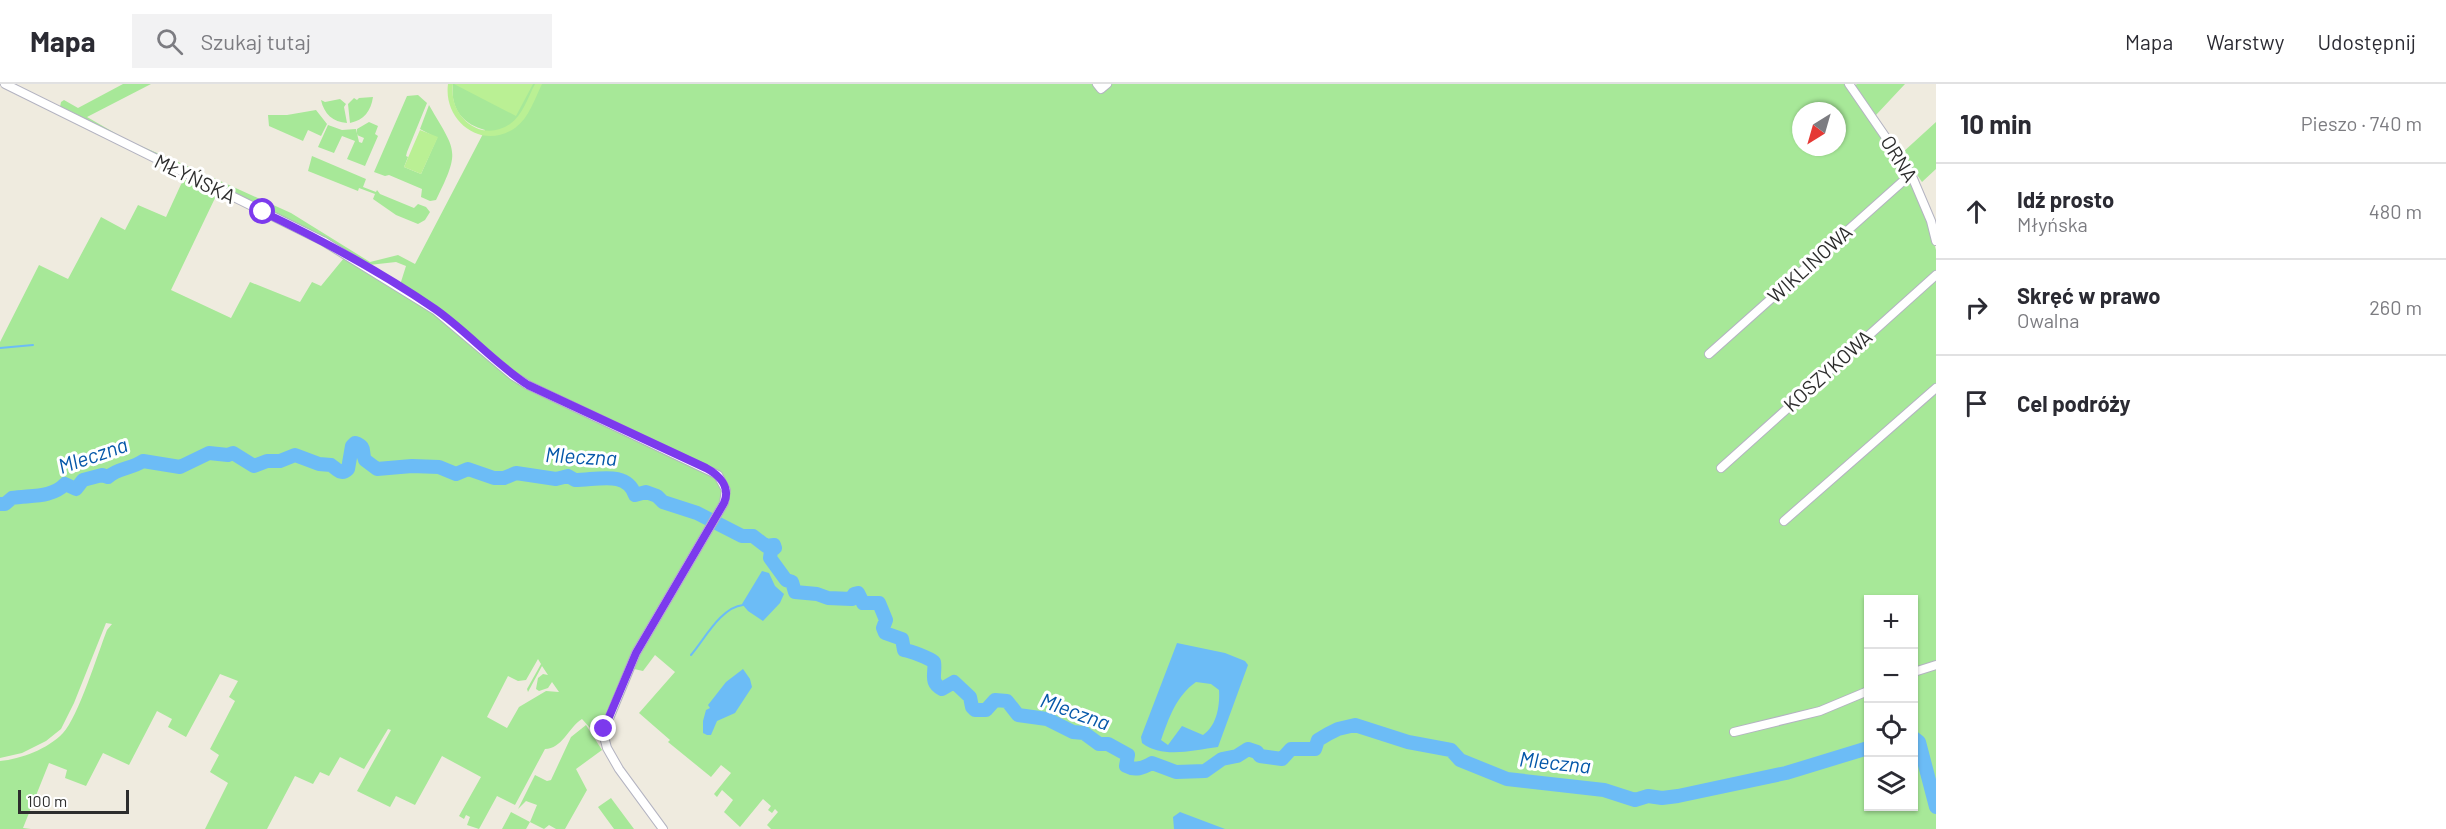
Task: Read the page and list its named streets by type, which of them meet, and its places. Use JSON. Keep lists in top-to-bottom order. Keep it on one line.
{"streets":{"street":["ORNA","MŁYŃSKA","WIKLINOWA","KOSZYKOWA"]},"crossings":[["ORNA","WIKLINOWA"]],"water":["Mleczna"],"scale_bar":"100 m","north":"bottom left","page":{"header":"Mapa","search":"Szukaj tutaj","nav":["Mapa","Warstwy","Udostępnij"],"heading":["10 min","Pieszo · 740 m"],"list":[["Idź prosto","Młyńska","480 m"],["Skręć w prawo","Owalna","260 m"],"Cel podróży"],"map_buttons":["+","−"],"scale":"100 m"}}
